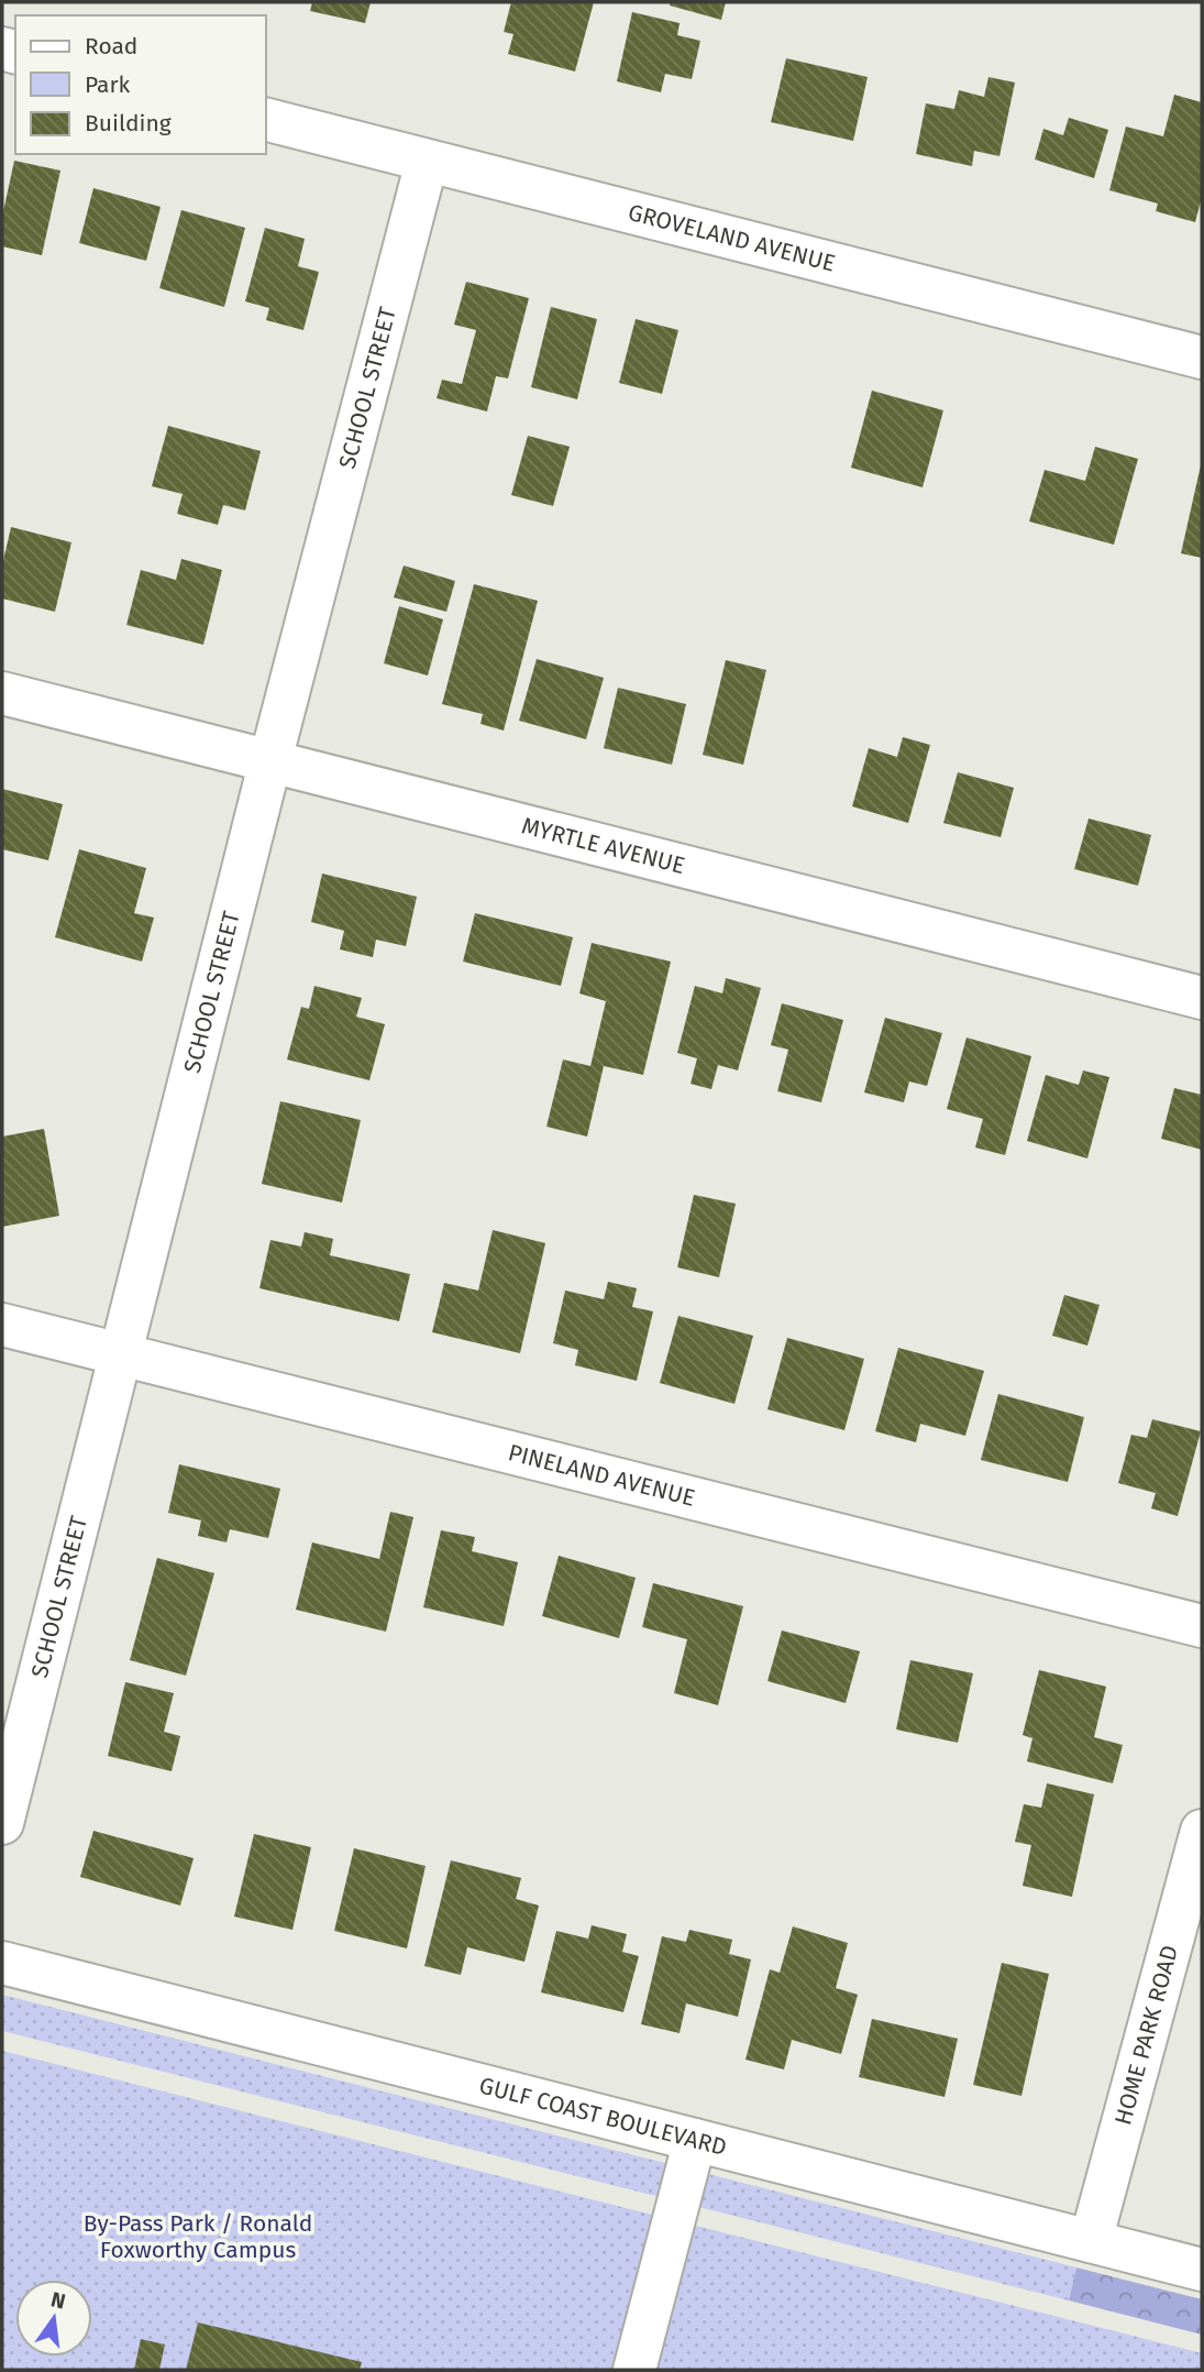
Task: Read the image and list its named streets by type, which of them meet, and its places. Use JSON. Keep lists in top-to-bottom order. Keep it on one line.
{"streets":{"street":["GROVELAND AVENUE","SCHOOL STREET","MYRTLE AVENUE","PINELAND AVENUE","HOME PARK ROAD","GULF COAST BOULEVARD"]},"crossings":[["GROVELAND AVENUE","SCHOOL STREET"],["SCHOOL STREET","MYRTLE AVENUE"],["SCHOOL STREET","PINELAND AVENUE"],["HOME PARK ROAD","GULF COAST BOULEVARD"]],"parks":["By-Pass Park / Ronald Foxworthy Campus"],"legend":["Road","Park","Building"],"north":"top"}
